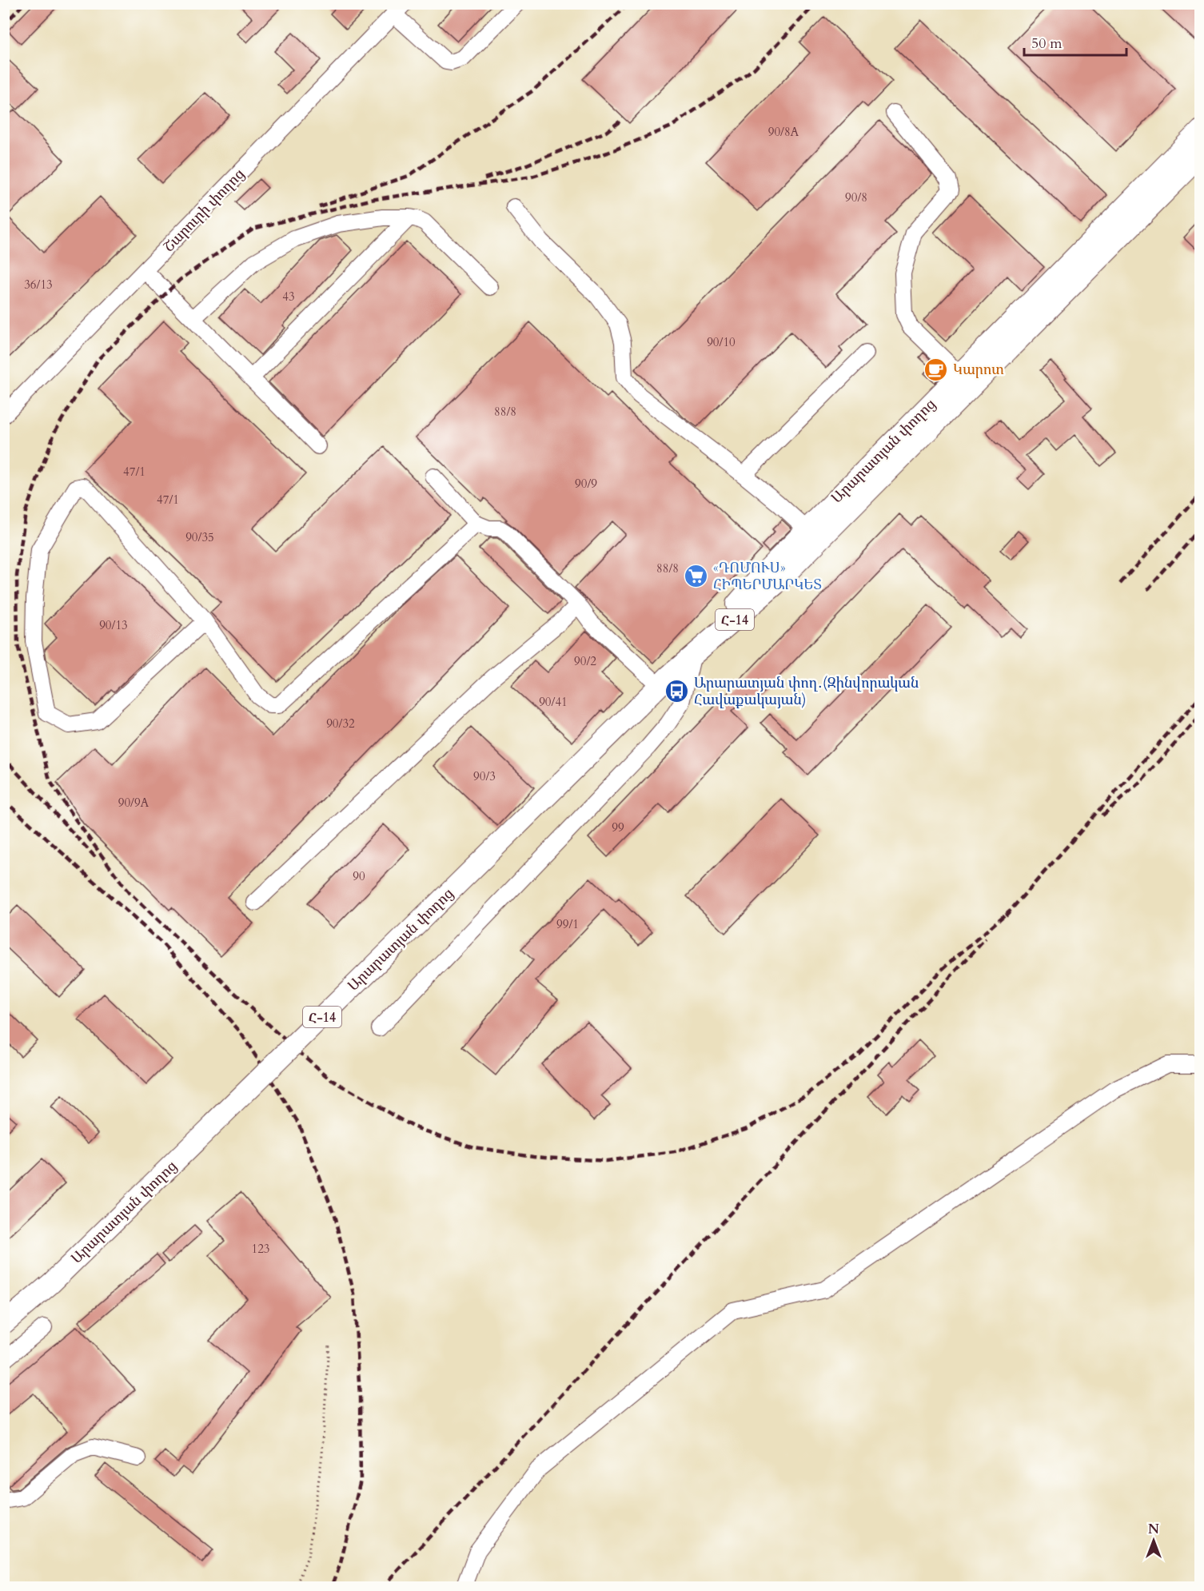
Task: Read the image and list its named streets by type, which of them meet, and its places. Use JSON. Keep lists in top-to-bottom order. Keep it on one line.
{"streets":{"main road":["Արարատյան փողոց","Հ-14"],"street":["Շարուրի փողոց"]},"places":{"cafe":["Կարոտ"],"supermarket":["«ԴՈՄՈՒՍ» ՀԻՊԵՐՄԱՐԿԵՏ"],"bus stop":["Արարատյան փող․(Զինվորական Հավաքակայան)"]},"house_numbers":["90/8A","90/8","36/13","43","90/10","88/8","47/1","90/9","47/1","90/35","88/8","90/13","90/2","90/41","90/32","90/3","90/9A","99","90","99/1","123"],"scale_bar":"50 m","north":"top"}
